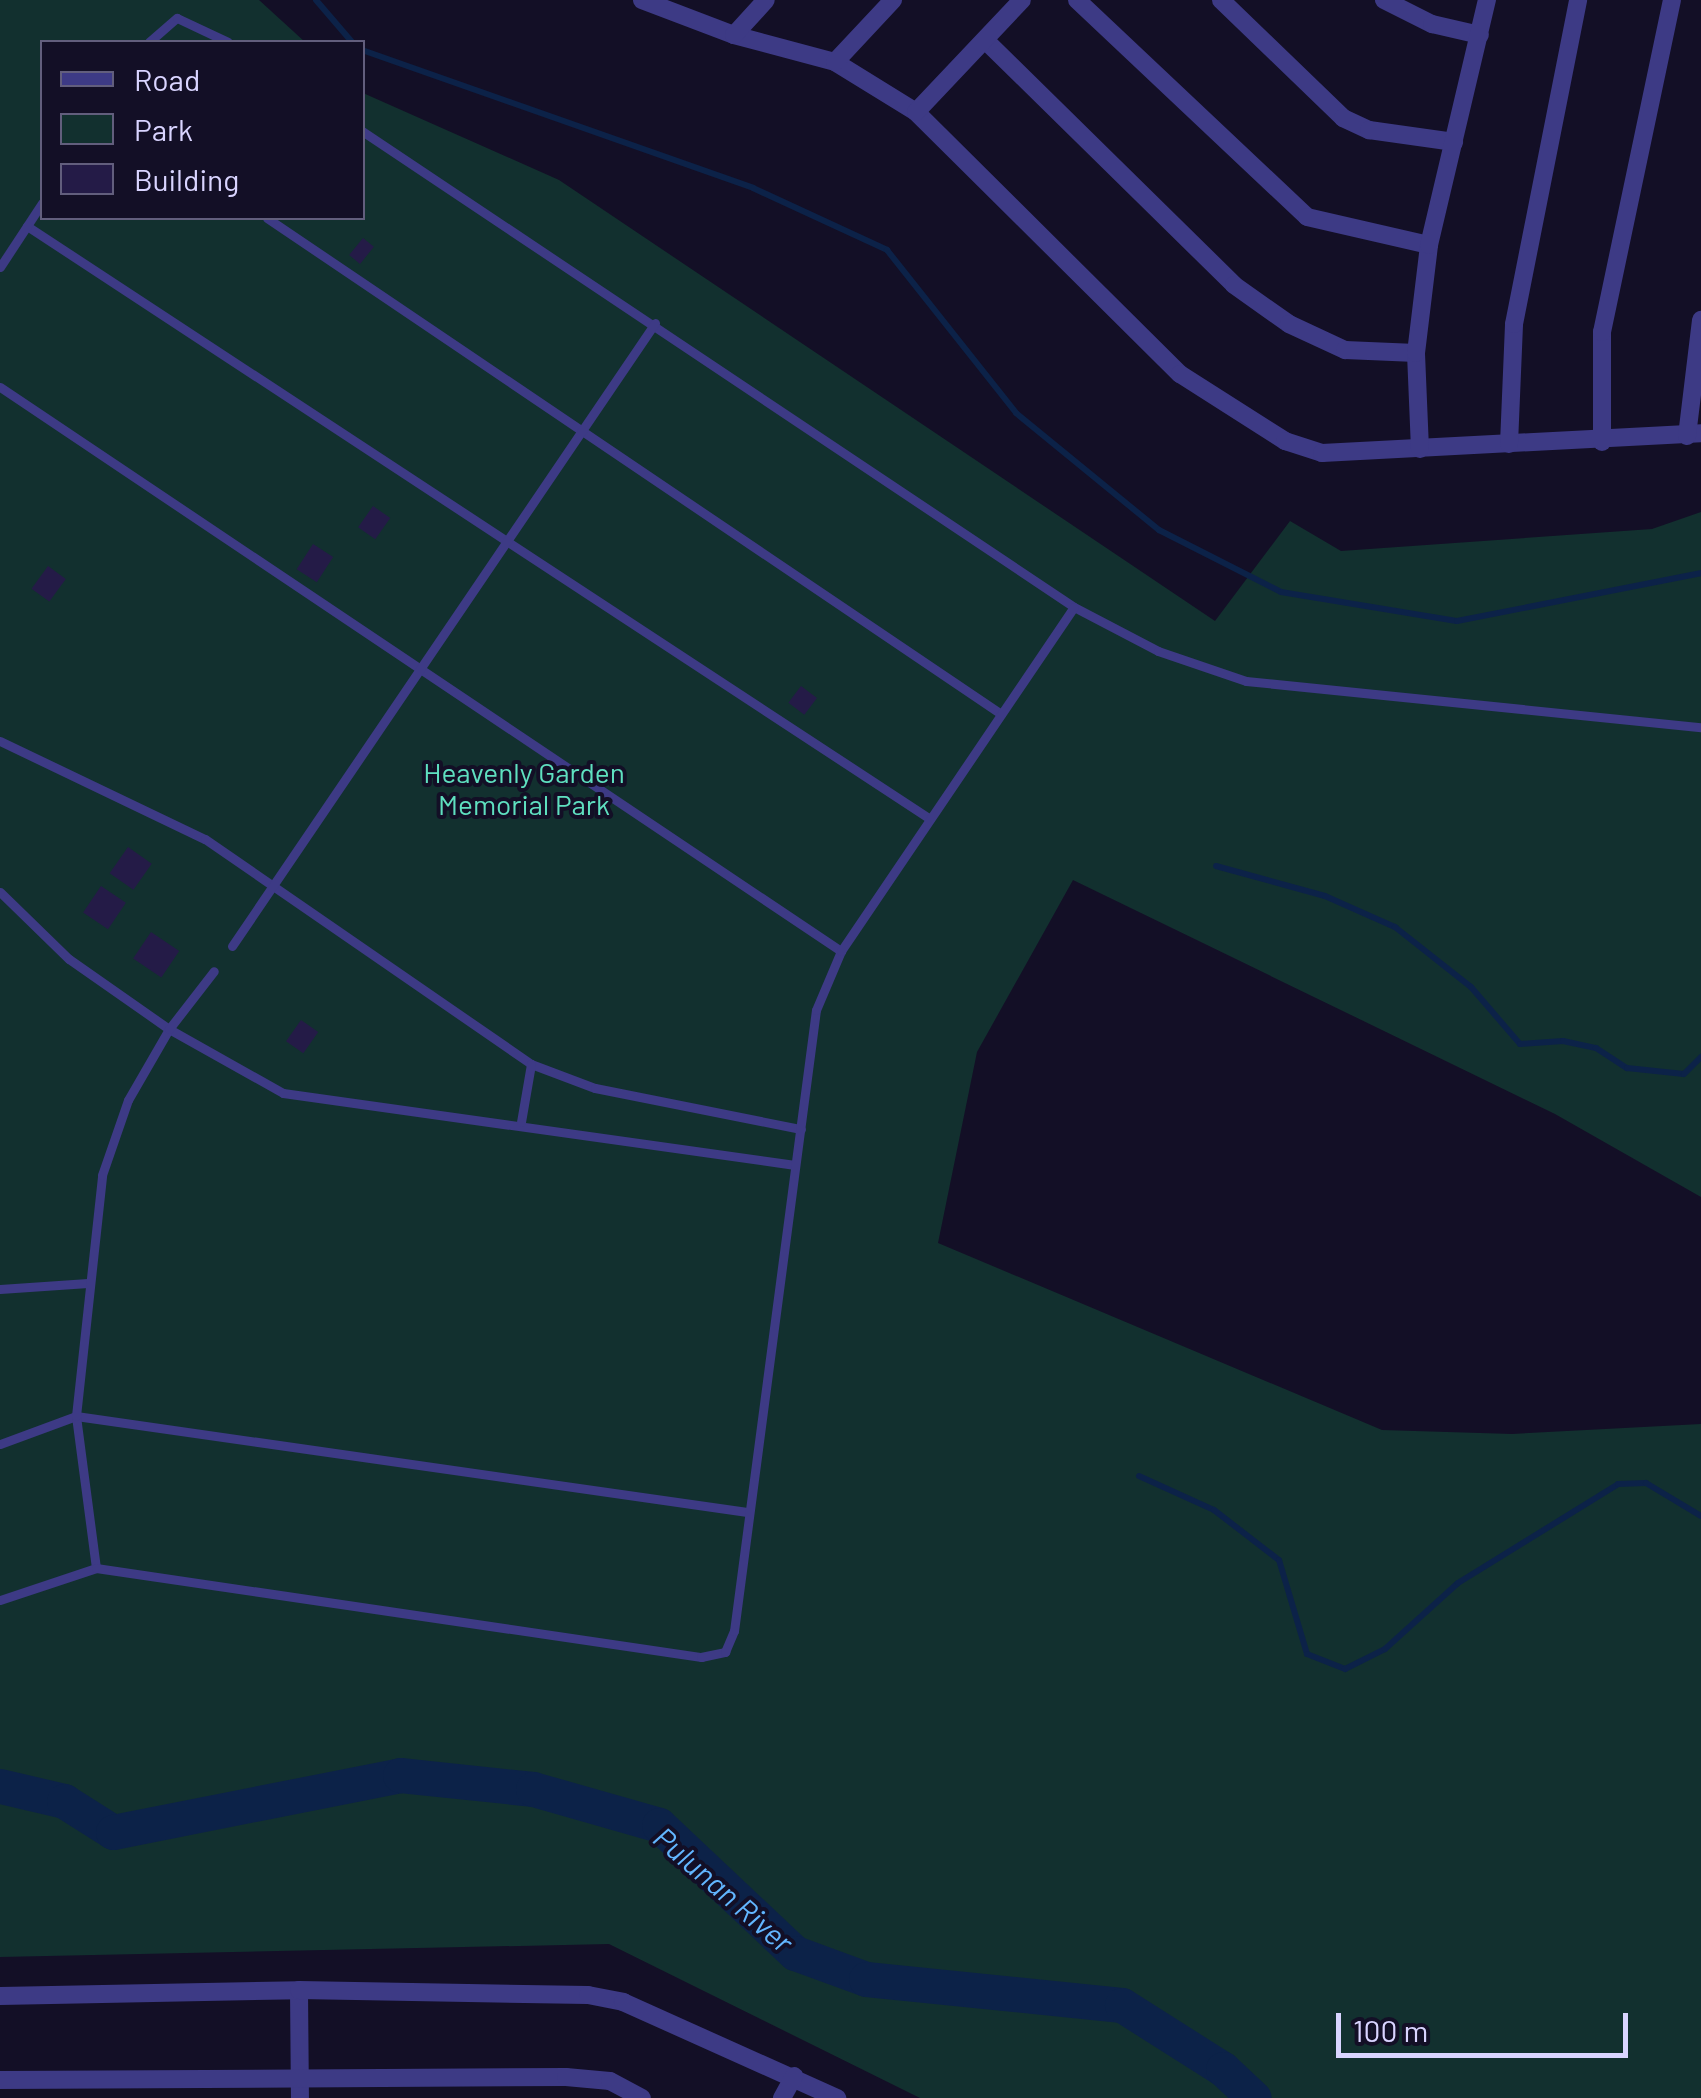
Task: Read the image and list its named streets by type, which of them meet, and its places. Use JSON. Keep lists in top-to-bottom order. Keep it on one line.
{"water":["Pulunan River"],"parks":["Heavenly Garden Memorial Park"],"legend":["Road","Park","Building"],"scale_bar":"100 m"}
